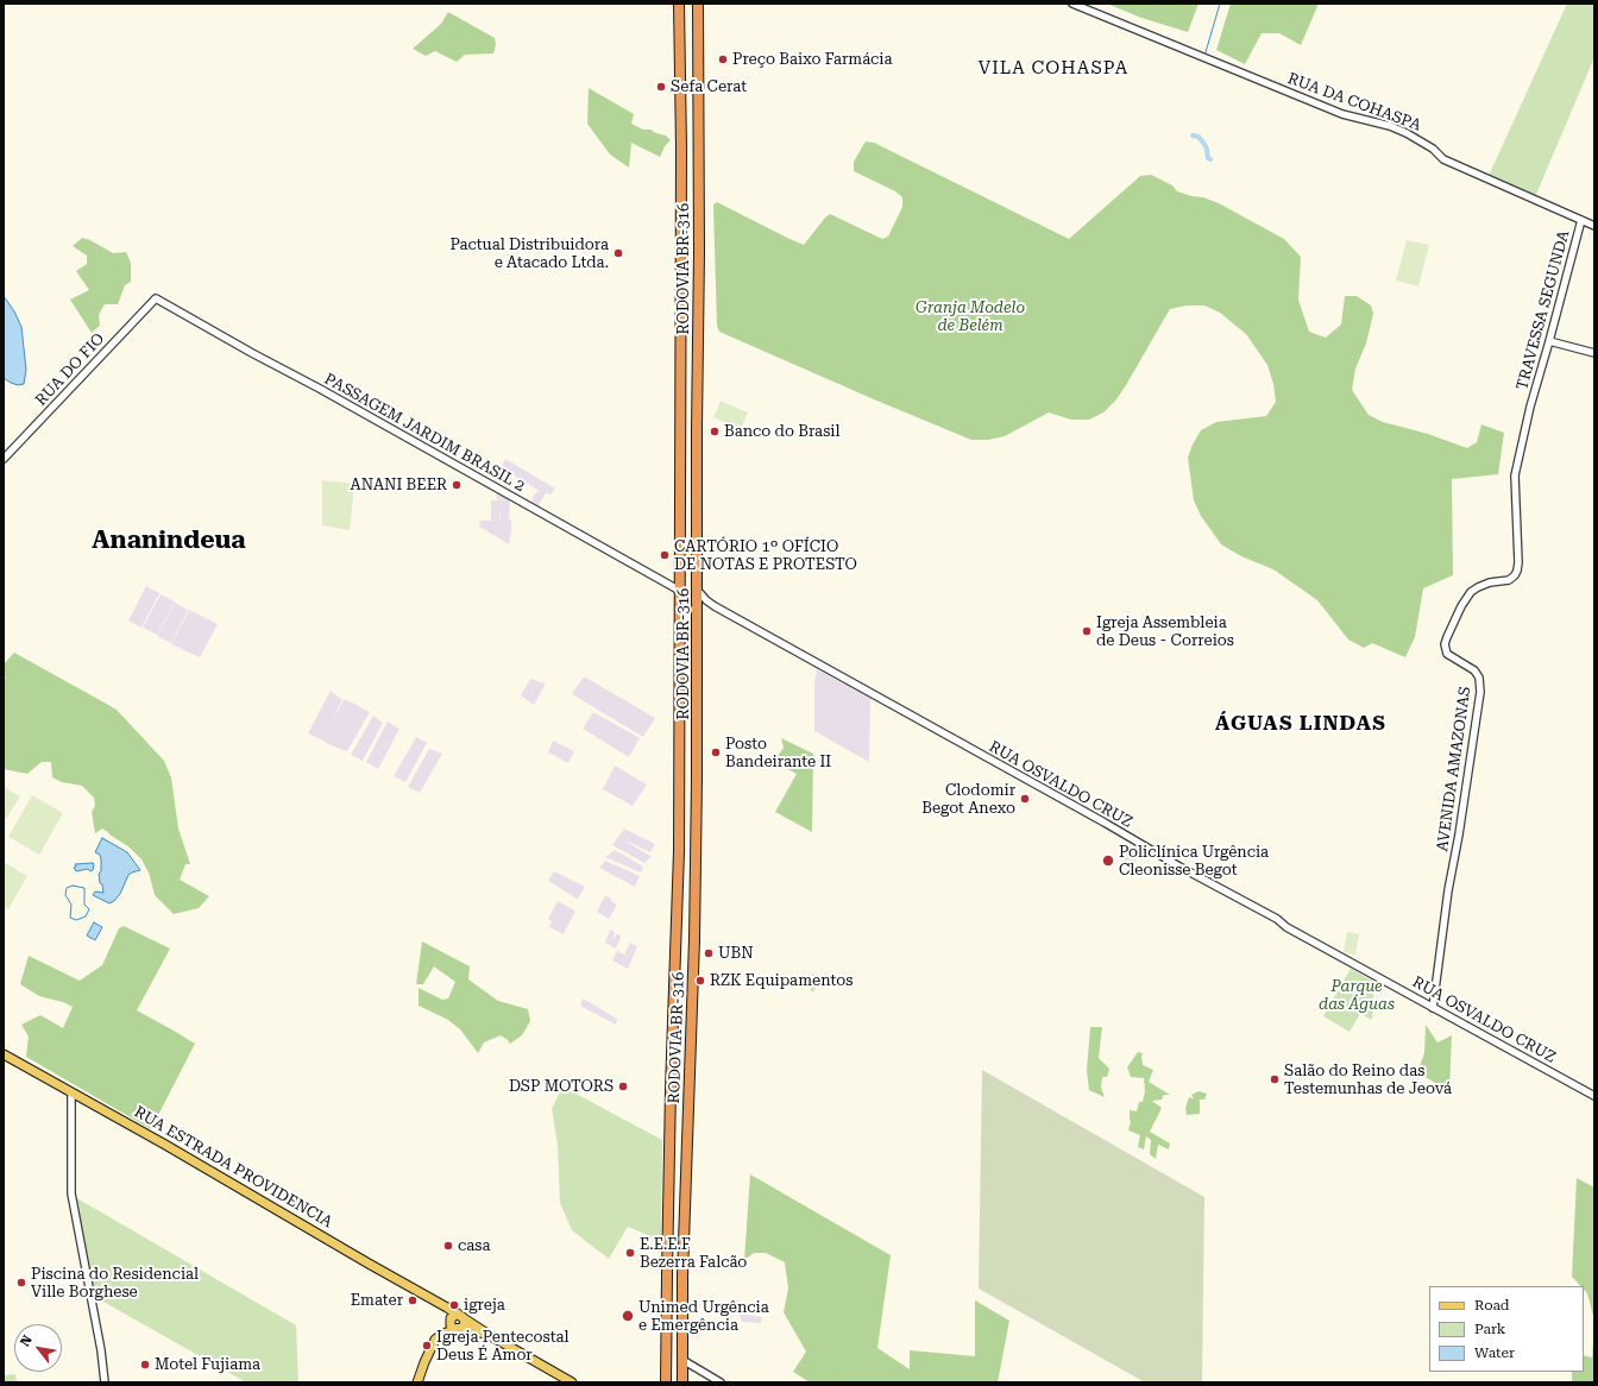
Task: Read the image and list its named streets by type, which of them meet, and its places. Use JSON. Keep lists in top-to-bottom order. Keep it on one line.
{"streets":{"highway":["RODOVIA BR-316"],"main road":["RUA ESTRADA PROVIDENCIA"],"street":["RUA DA COHASPA","TRAVESSA SEGUNDA","RUA DO FIO","PASSAGEM JARDIM BRASIL 2","AVENIDA AMAZONAS","RUA OSVALDO CRUZ"]},"crossings":[["RUA DA COHASPA","TRAVESSA SEGUNDA"],["RODOVIA BR-316","PASSAGEM JARDIM BRASIL 2"],["RODOVIA BR-316","RUA OSVALDO CRUZ"],["TRAVESSA SEGUNDA","AVENIDA AMAZONAS"],["RUA DO FIO","PASSAGEM JARDIM BRASIL 2"],["AVENIDA AMAZONAS","RUA OSVALDO CRUZ"]],"districts":["VILA COHASPA","Ananindeua","ÁGUAS LINDAS"],"parks":["Granja Modelo de Belém","Parque das Águas"],"places":["Preço Baixo Farmácia","Sefa Cerat","Pactual Distribuidora e Atacado Ltda.","Banco do Brasil","ANANI BEER","CARTÓRIO 1º OFÍCIO DE NOTAS E PROTESTO","Igreja Assembleia de Deus - Correios","Posto Bandeirante II","Clodomir Begot Anexo","Policlínica Urgência Cleonisse Begot","UBN","RZK Equipamentos","Salão do Reino das Testemunhas de Jeová","DSP MOTORS","casa","E.E.E.F Bezerra Falcão","Piscina do Residencial Ville Borghese","Emater","igreja","Unimed Urgência e Emergência","Igreja Pentecostal Deus É Amor","Motel Fujiama"],"legend":["Road","Park","Water"],"north":"top left"}
